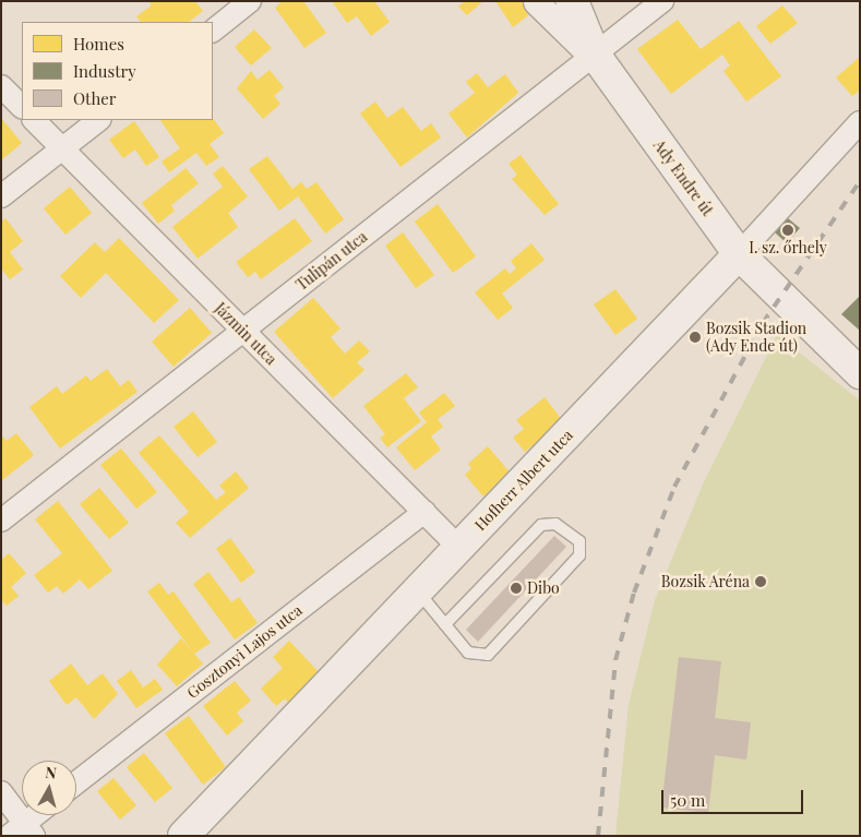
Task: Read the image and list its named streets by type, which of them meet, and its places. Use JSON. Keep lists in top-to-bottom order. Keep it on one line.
{"streets":{"street":["Ady Endre út","Tulipán utca","Jázmin utca","Hofherr Albert utca","Gosztonyi Lajos utca"]},"crossings":[["Ady Endre út","Tulipán utca"],["Ady Endre út","Hofherr Albert utca"],["Tulipán utca","Jázmin utca"],["Jázmin utca","Hofherr Albert utca"],["Jázmin utca","Gosztonyi Lajos utca"]],"places":["I. sz. őrhely","Bozsik Stadion (Ady Ende út)","Bozsik Aréna","Dibo"],"legend":["Homes","Industry","Other"],"scale_bar":"50 m","north":"top"}
